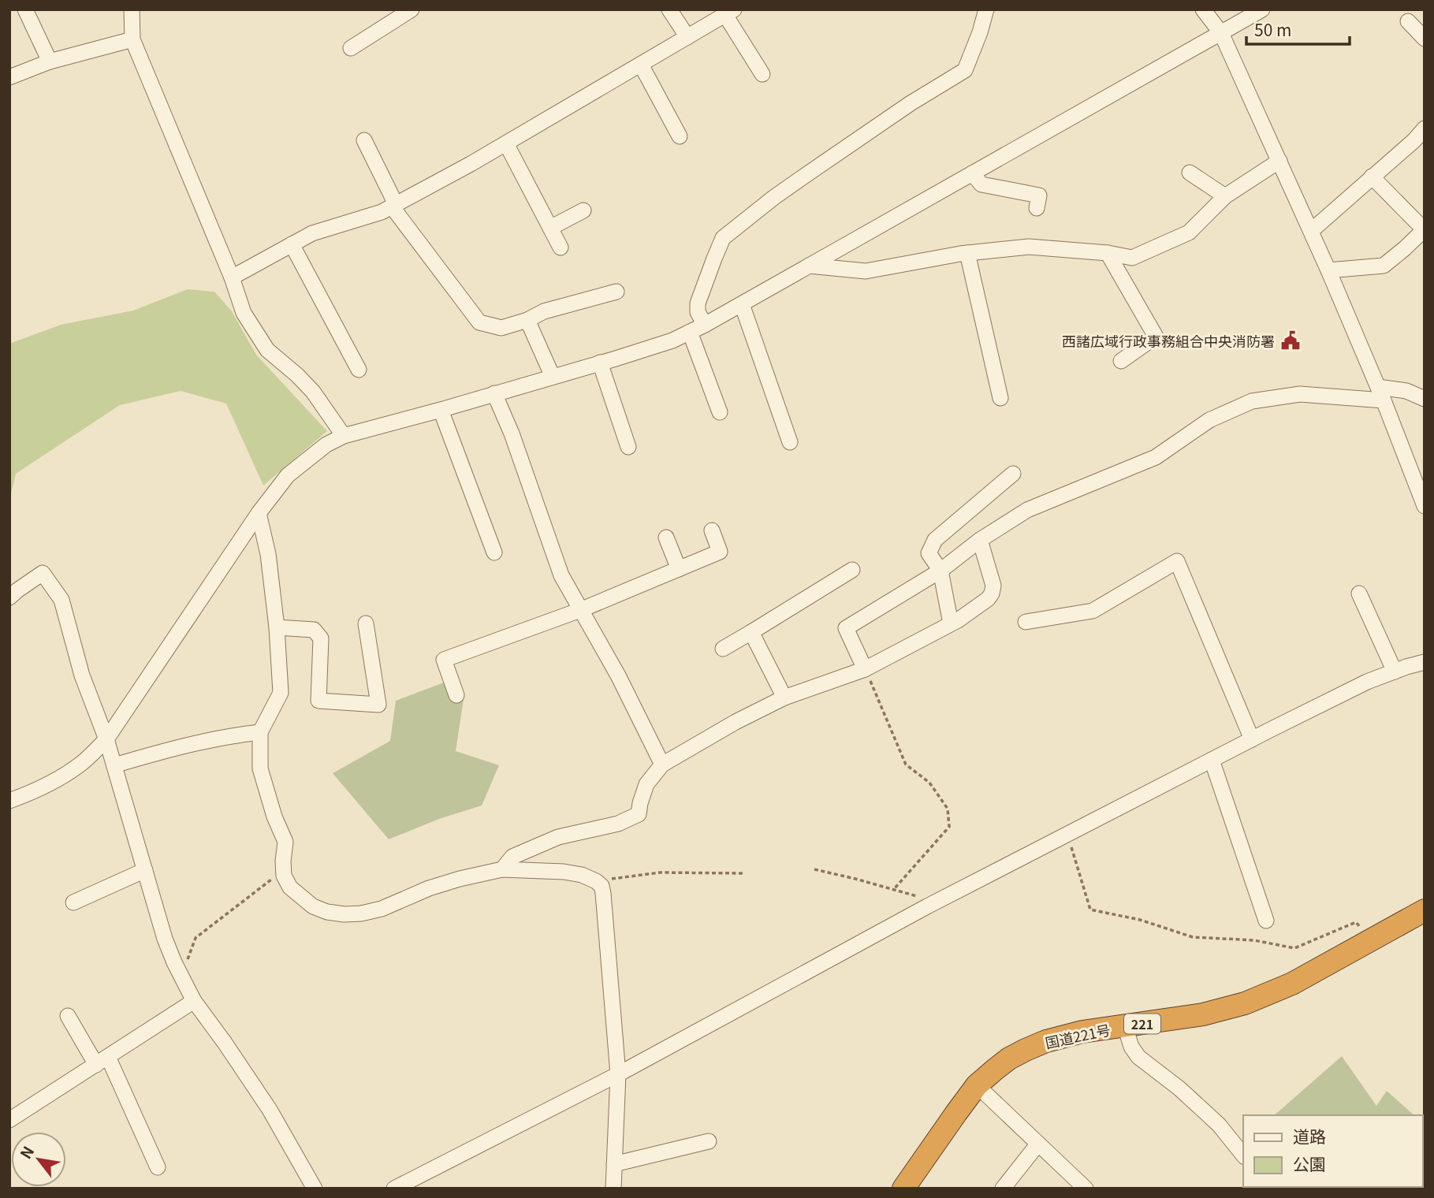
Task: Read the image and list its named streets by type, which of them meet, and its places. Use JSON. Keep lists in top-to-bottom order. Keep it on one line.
{"streets":{"highway":["221","国道221号"]},"places":{"public building":["西諸広域行政事務組合中央消防署"]},"legend":["道路","公園"],"scale_bar":"50 m","north":"top left"}
